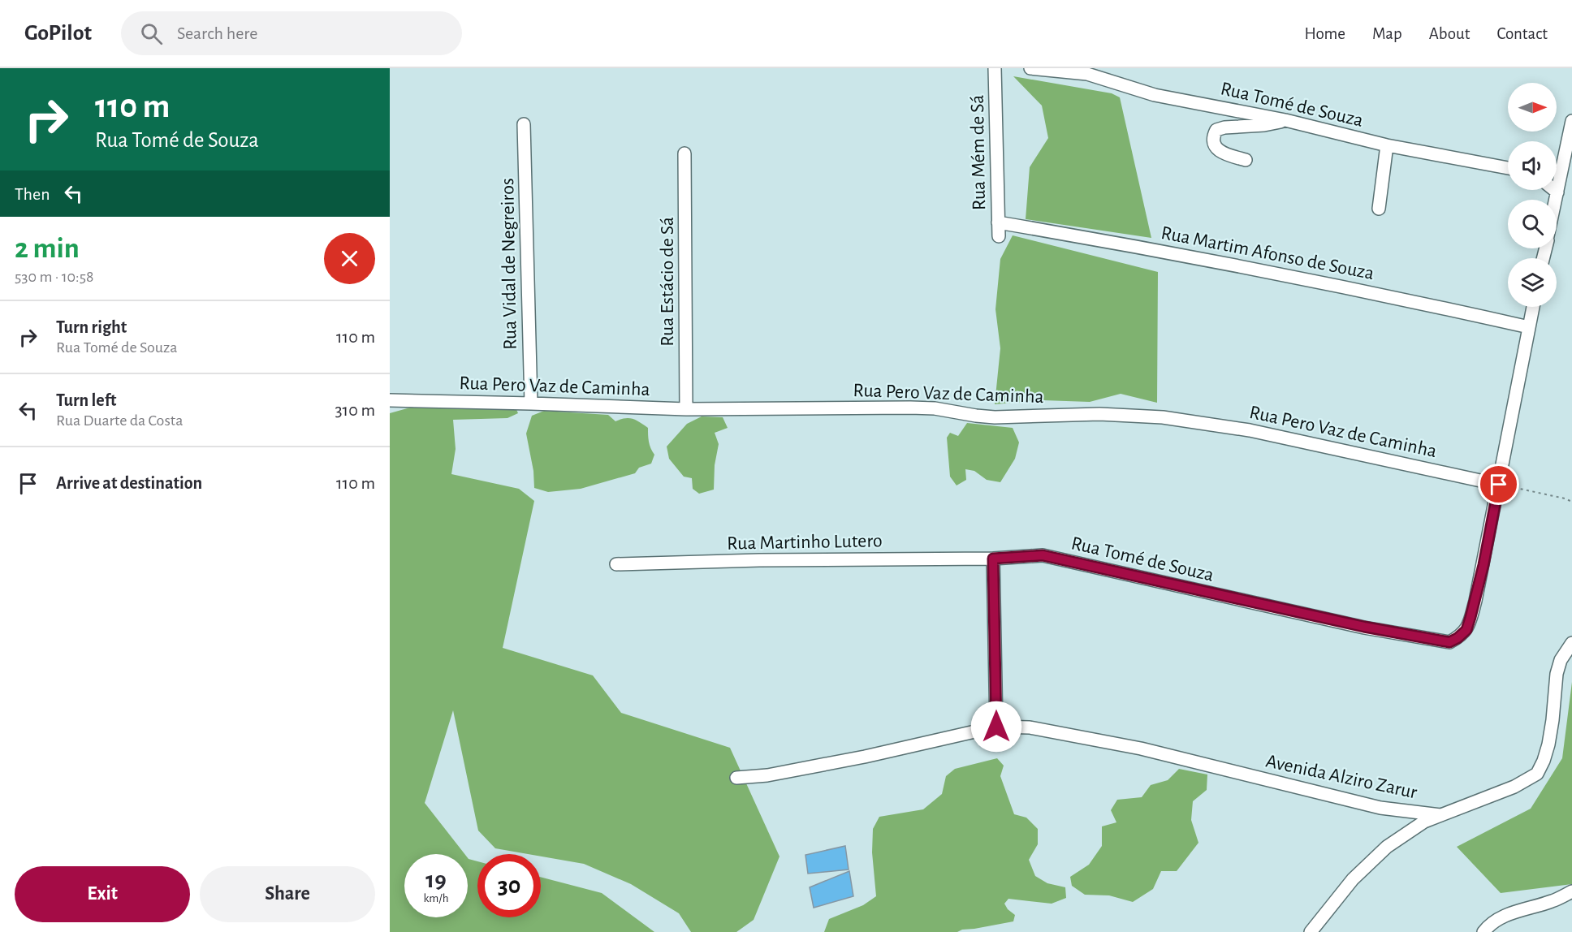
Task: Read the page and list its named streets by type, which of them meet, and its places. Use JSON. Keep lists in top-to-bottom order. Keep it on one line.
{"streets":{"street":["Rua Tomé de Souza","Rua Mém de Sá","Rua Martim Afonso de Souza","Rua Vidal de Negreiros","Rua Estácio de Sá","Rua Pero Vaz de Caminha","Rua Martinho Lutero","Avenida Alziro Zarur"]},"crossings":[["Rua Tomé de Souza","Rua Pero Vaz de Caminha"],["Rua Tomé de Souza","Rua Martinho Lutero"],["Rua Mém de Sá","Rua Martim Afonso de Souza"],["Rua Vidal de Negreiros","Rua Pero Vaz de Caminha"],["Rua Estácio de Sá","Rua Pero Vaz de Caminha"]],"north":"right","page":{"header":"GoPilot","search":"Search here","nav":["Home","Map","About","Contact"],"turn":["110 m","Rua Tomé de Souza"],"then":"Then","heading":["2 min","530 m · 10:58"],"list":[{"name":"Turn right","note":"Rua Tomé de Souza","value":"110 m"},{"name":"Turn left","note":"Rua Duarte da Costa","value":"310 m"},{"name":"Arrive at destination","value":"110 m"}],"speed":"19 km/h","limit":"30","buttons":["Exit","Share"]}}
